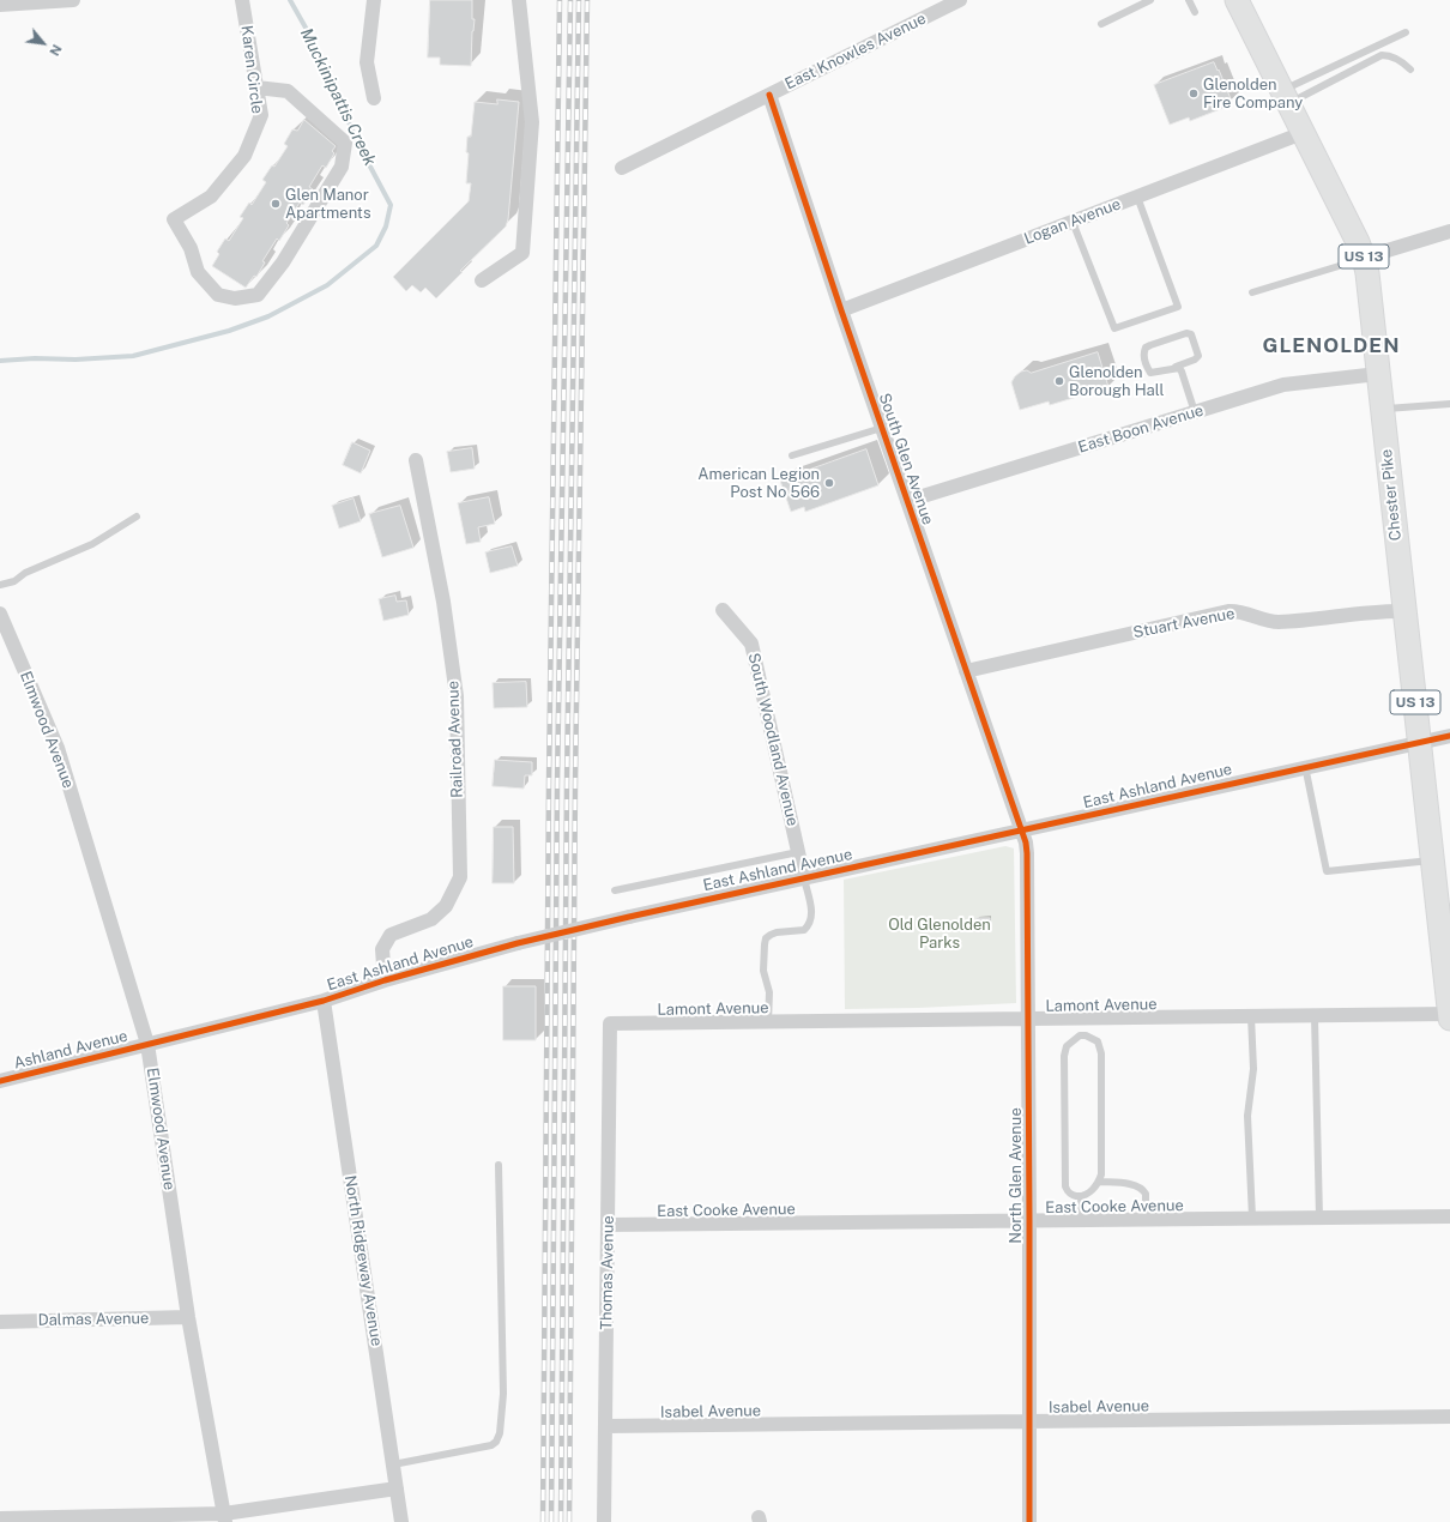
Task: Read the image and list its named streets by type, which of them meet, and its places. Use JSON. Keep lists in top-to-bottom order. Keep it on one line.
{"streets":{"main road":["US 13","Chester Pike"],"street":["East Knowles Avenue","Karen Circle","Logan Avenue","East Boon Avenue","South Glen Avenue","Stuart Avenue","Elmwood Avenue","Railroad Avenue","South Woodland Avenue","East Ashland Avenue","Lamont Avenue","Ashland Avenue","North Glen Avenue","East Cooke Avenue","North Ridgeway Avenue","Thomas Avenue","Dalmas Avenue","Isabel Avenue"]},"crossings":[["East Knowles Avenue","South Glen Avenue"],["Logan Avenue","South Glen Avenue"],["Logan Avenue","Chester Pike"],["East Boon Avenue","South Glen Avenue"],["East Boon Avenue","Chester Pike"],["South Glen Avenue","Stuart Avenue"],["South Glen Avenue","East Ashland Avenue"],["South Glen Avenue","North Glen Avenue"],["Chester Pike","Stuart Avenue"],["Chester Pike","East Ashland Avenue"],["Chester Pike","Lamont Avenue"],["Elmwood Avenue","East Ashland Avenue"],["Elmwood Avenue","Ashland Avenue"],["Elmwood Avenue","Dalmas Avenue"],["Railroad Avenue","East Ashland Avenue"],["South Woodland Avenue","East Ashland Avenue"],["East Ashland Avenue","Ashland Avenue"],["East Ashland Avenue","North Glen Avenue"],["East Ashland Avenue","North Ridgeway Avenue"],["Lamont Avenue","North Glen Avenue"],["Lamont Avenue","Thomas Avenue"],["North Glen Avenue","East Cooke Avenue"],["North Glen Avenue","Isabel Avenue"],["East Cooke Avenue","Thomas Avenue"],["Thomas Avenue","Isabel Avenue"]],"districts":["GLENOLDEN"],"water":["Muckinipattis Creek"],"parks":["Old Glenolden Parks"],"places":["Glenolden Fire Company","Glen Manor Apartments","Glenolden Borough Hall","American Legion Post No 566"],"north":"bottom right"}
